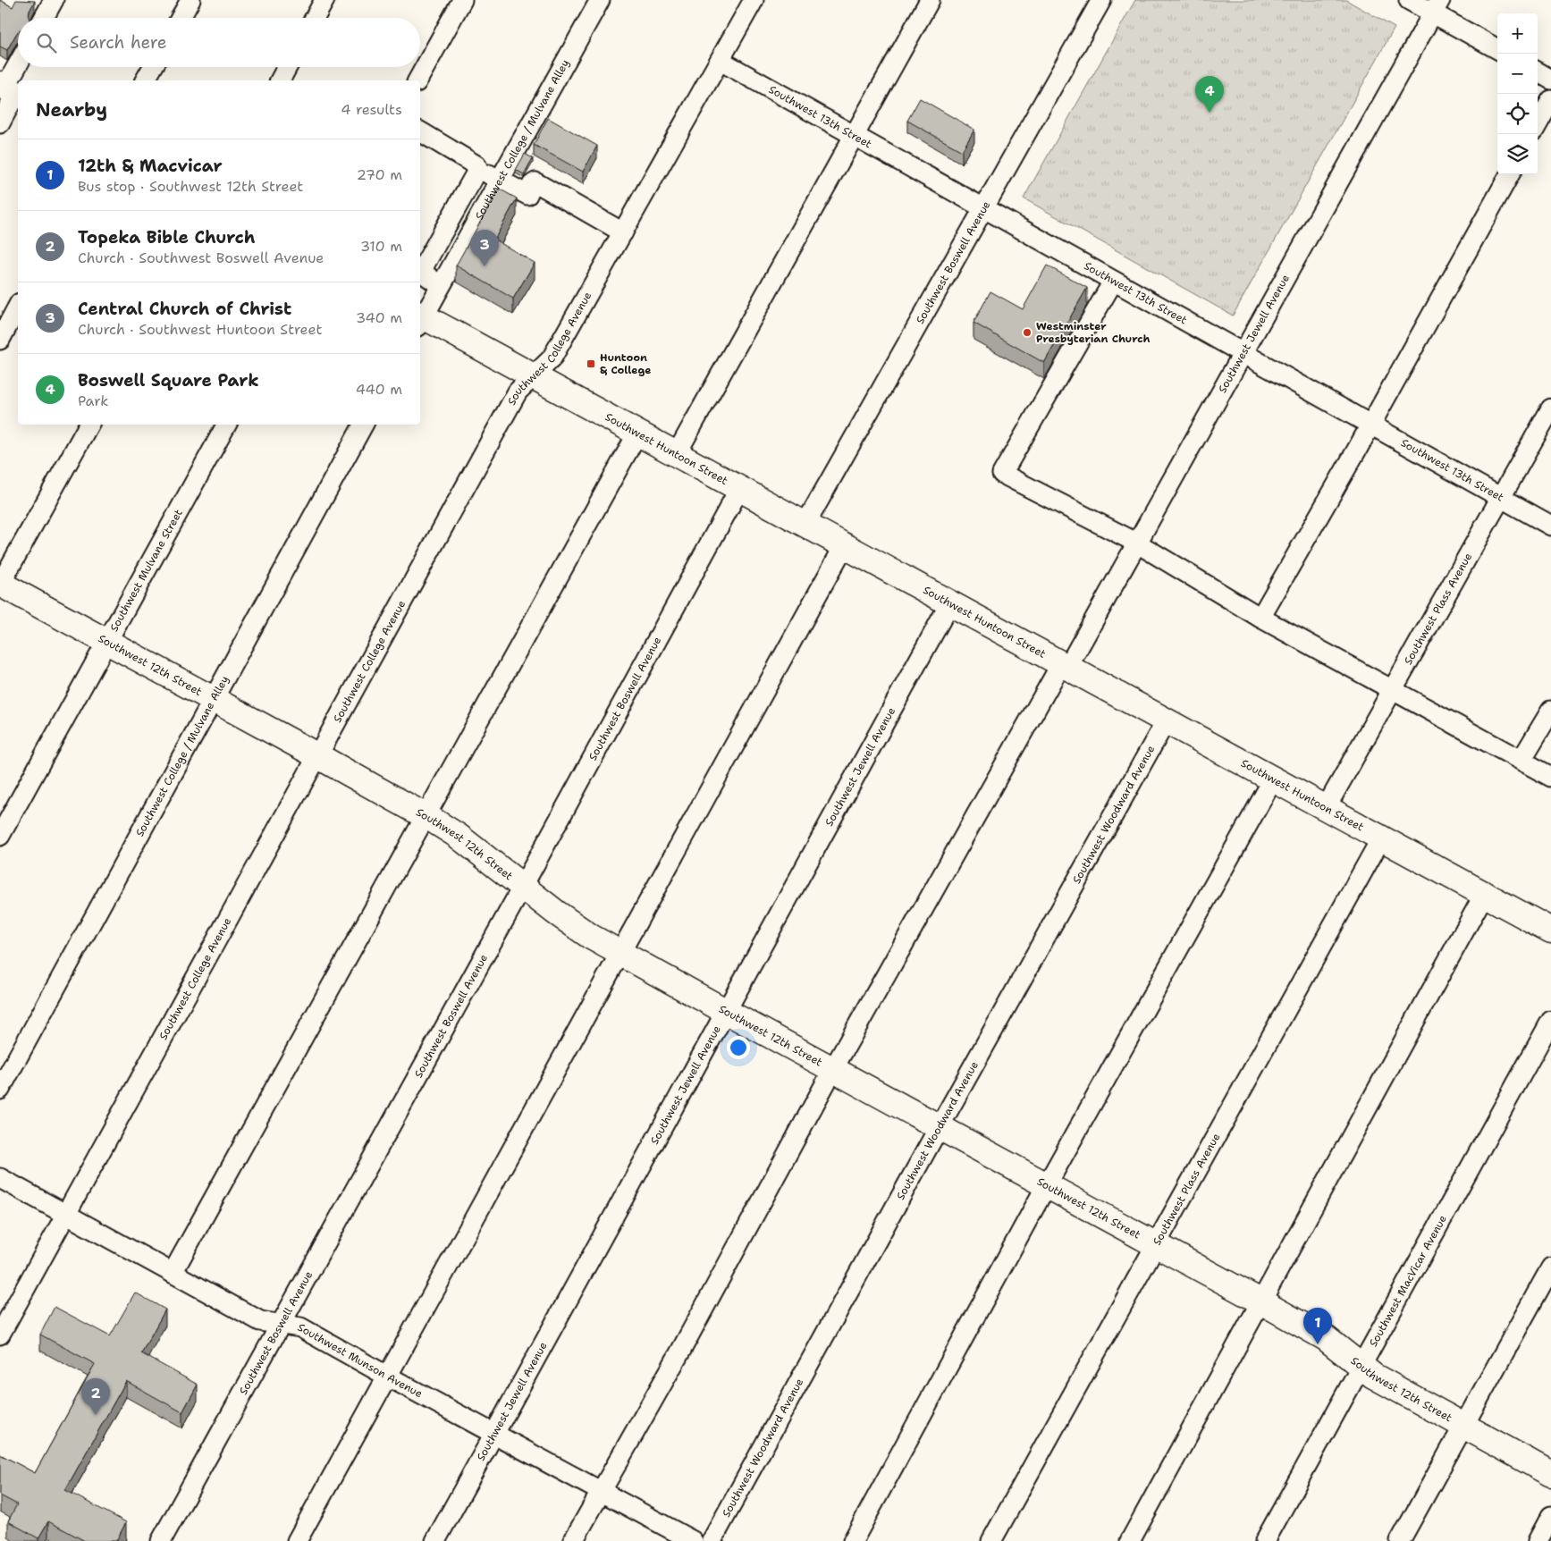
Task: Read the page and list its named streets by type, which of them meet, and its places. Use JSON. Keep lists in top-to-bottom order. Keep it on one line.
{"streets":{"main road":["Southwest Huntoon Street","Southwest 12th Street"],"street":["Southwest 13th Street","Southwest College / Mulvane Alley","Southwest Boswell Avenue","Southwest Jewell Avenue","Southwest College Avenue","Southwest Mulvane Street","Southwest Plass Avenue","Southwest Woodward Avenue","Southwest MacVicar Avenue","Southwest Munson Avenue"]},"crossings":[["Southwest 13th Street","Southwest Boswell Avenue"],["Southwest 13th Street","Southwest Jewell Avenue"],["Southwest 13th Street","Southwest College Avenue"],["Southwest 13th Street","Southwest Plass Avenue"],["Southwest College / Mulvane Alley","Southwest 12th Street"],["Southwest Boswell Avenue","Southwest Huntoon Street"],["Southwest Boswell Avenue","Southwest 12th Street"],["Southwest Boswell Avenue","Southwest Munson Avenue"],["Southwest Jewell Avenue","Southwest Huntoon Street"],["Southwest Jewell Avenue","Southwest 12th Street"],["Southwest Jewell Avenue","Southwest Munson Avenue"],["Southwest College Avenue","Southwest Huntoon Street"],["Southwest College Avenue","Southwest 12th Street"],["Southwest College Avenue","Southwest Munson Avenue"],["Southwest Huntoon Street","Southwest Plass Avenue"],["Southwest Huntoon Street","Southwest Woodward Avenue"],["Southwest Mulvane Street","Southwest 12th Street"],["Southwest Plass Avenue","Southwest 12th Street"],["Southwest 12th Street","Southwest Woodward Avenue"],["Southwest 12th Street","Southwest MacVicar Avenue"]],"places":{"other":["Westminster Presbyterian Church"],"transit":["Huntoon & College"]},"page":{"map_buttons":["+","−"],"search":"Search here","pins":["4","3","1","2"],"heading":["Nearby","4 results"],"list":[{"mark":"1","name":"12th & Macvicar","note":"Bus stop · Southwest 12th Street","value":"270 m"},{"mark":"2","name":"Topeka Bible Church","note":"Church · Southwest Boswell Avenue","value":"310 m"},{"mark":"3","name":"Central Church of Christ","note":"Church · Southwest Huntoon Street","value":"340 m"},{"mark":"4","name":"Boswell Square Park","note":"Park","value":"440 m"}]}}
